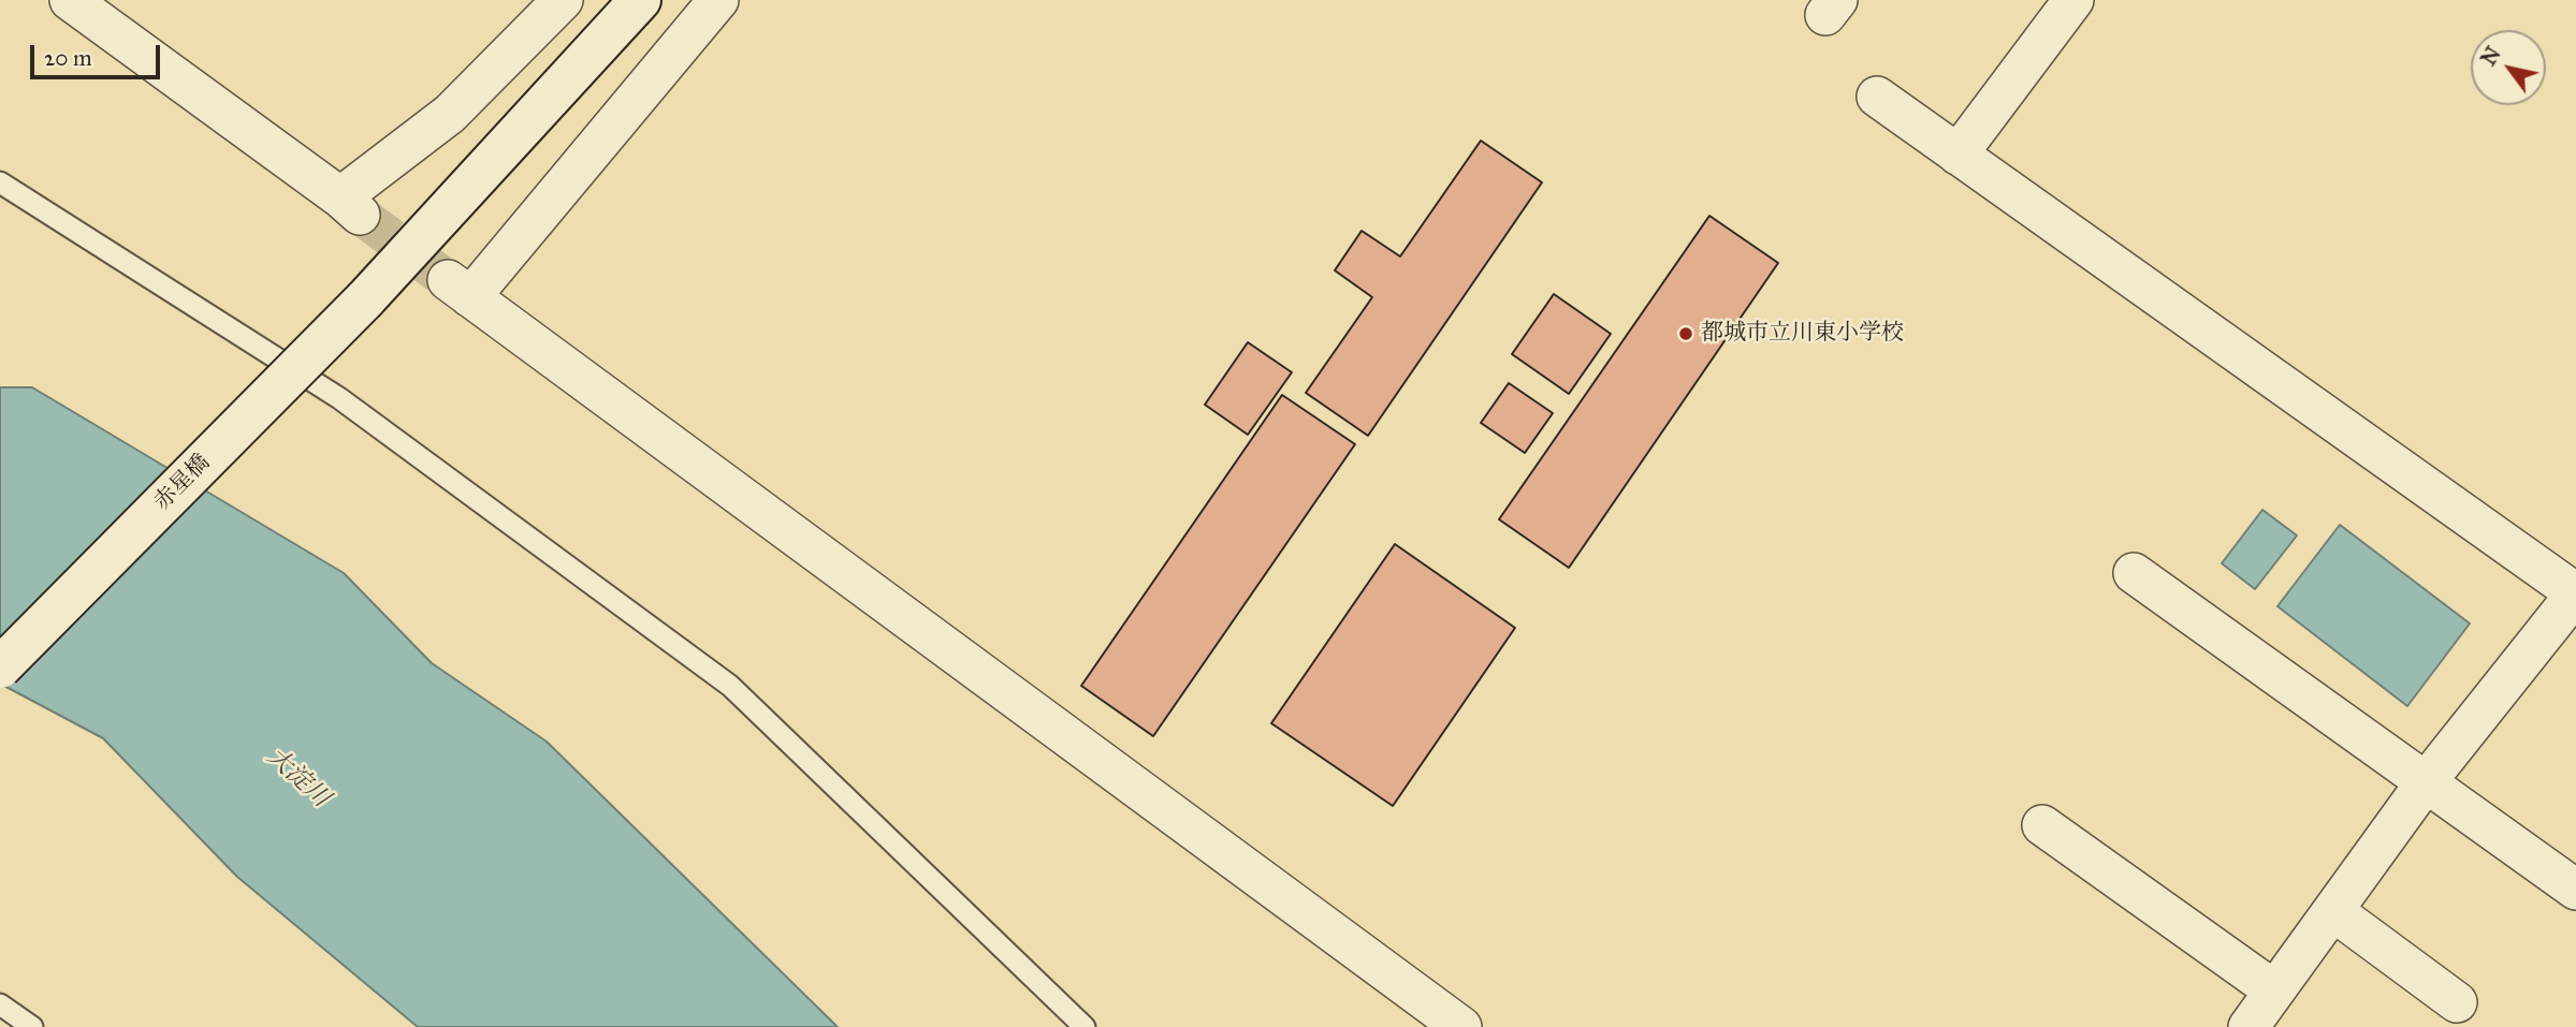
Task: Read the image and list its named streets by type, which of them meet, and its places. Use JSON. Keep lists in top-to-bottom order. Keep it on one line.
{"streets":{"street":["赤星橋"]},"water":["大淀川"],"places":["都城市立川東小学校"],"scale_bar":"20 m","north":"top left"}
